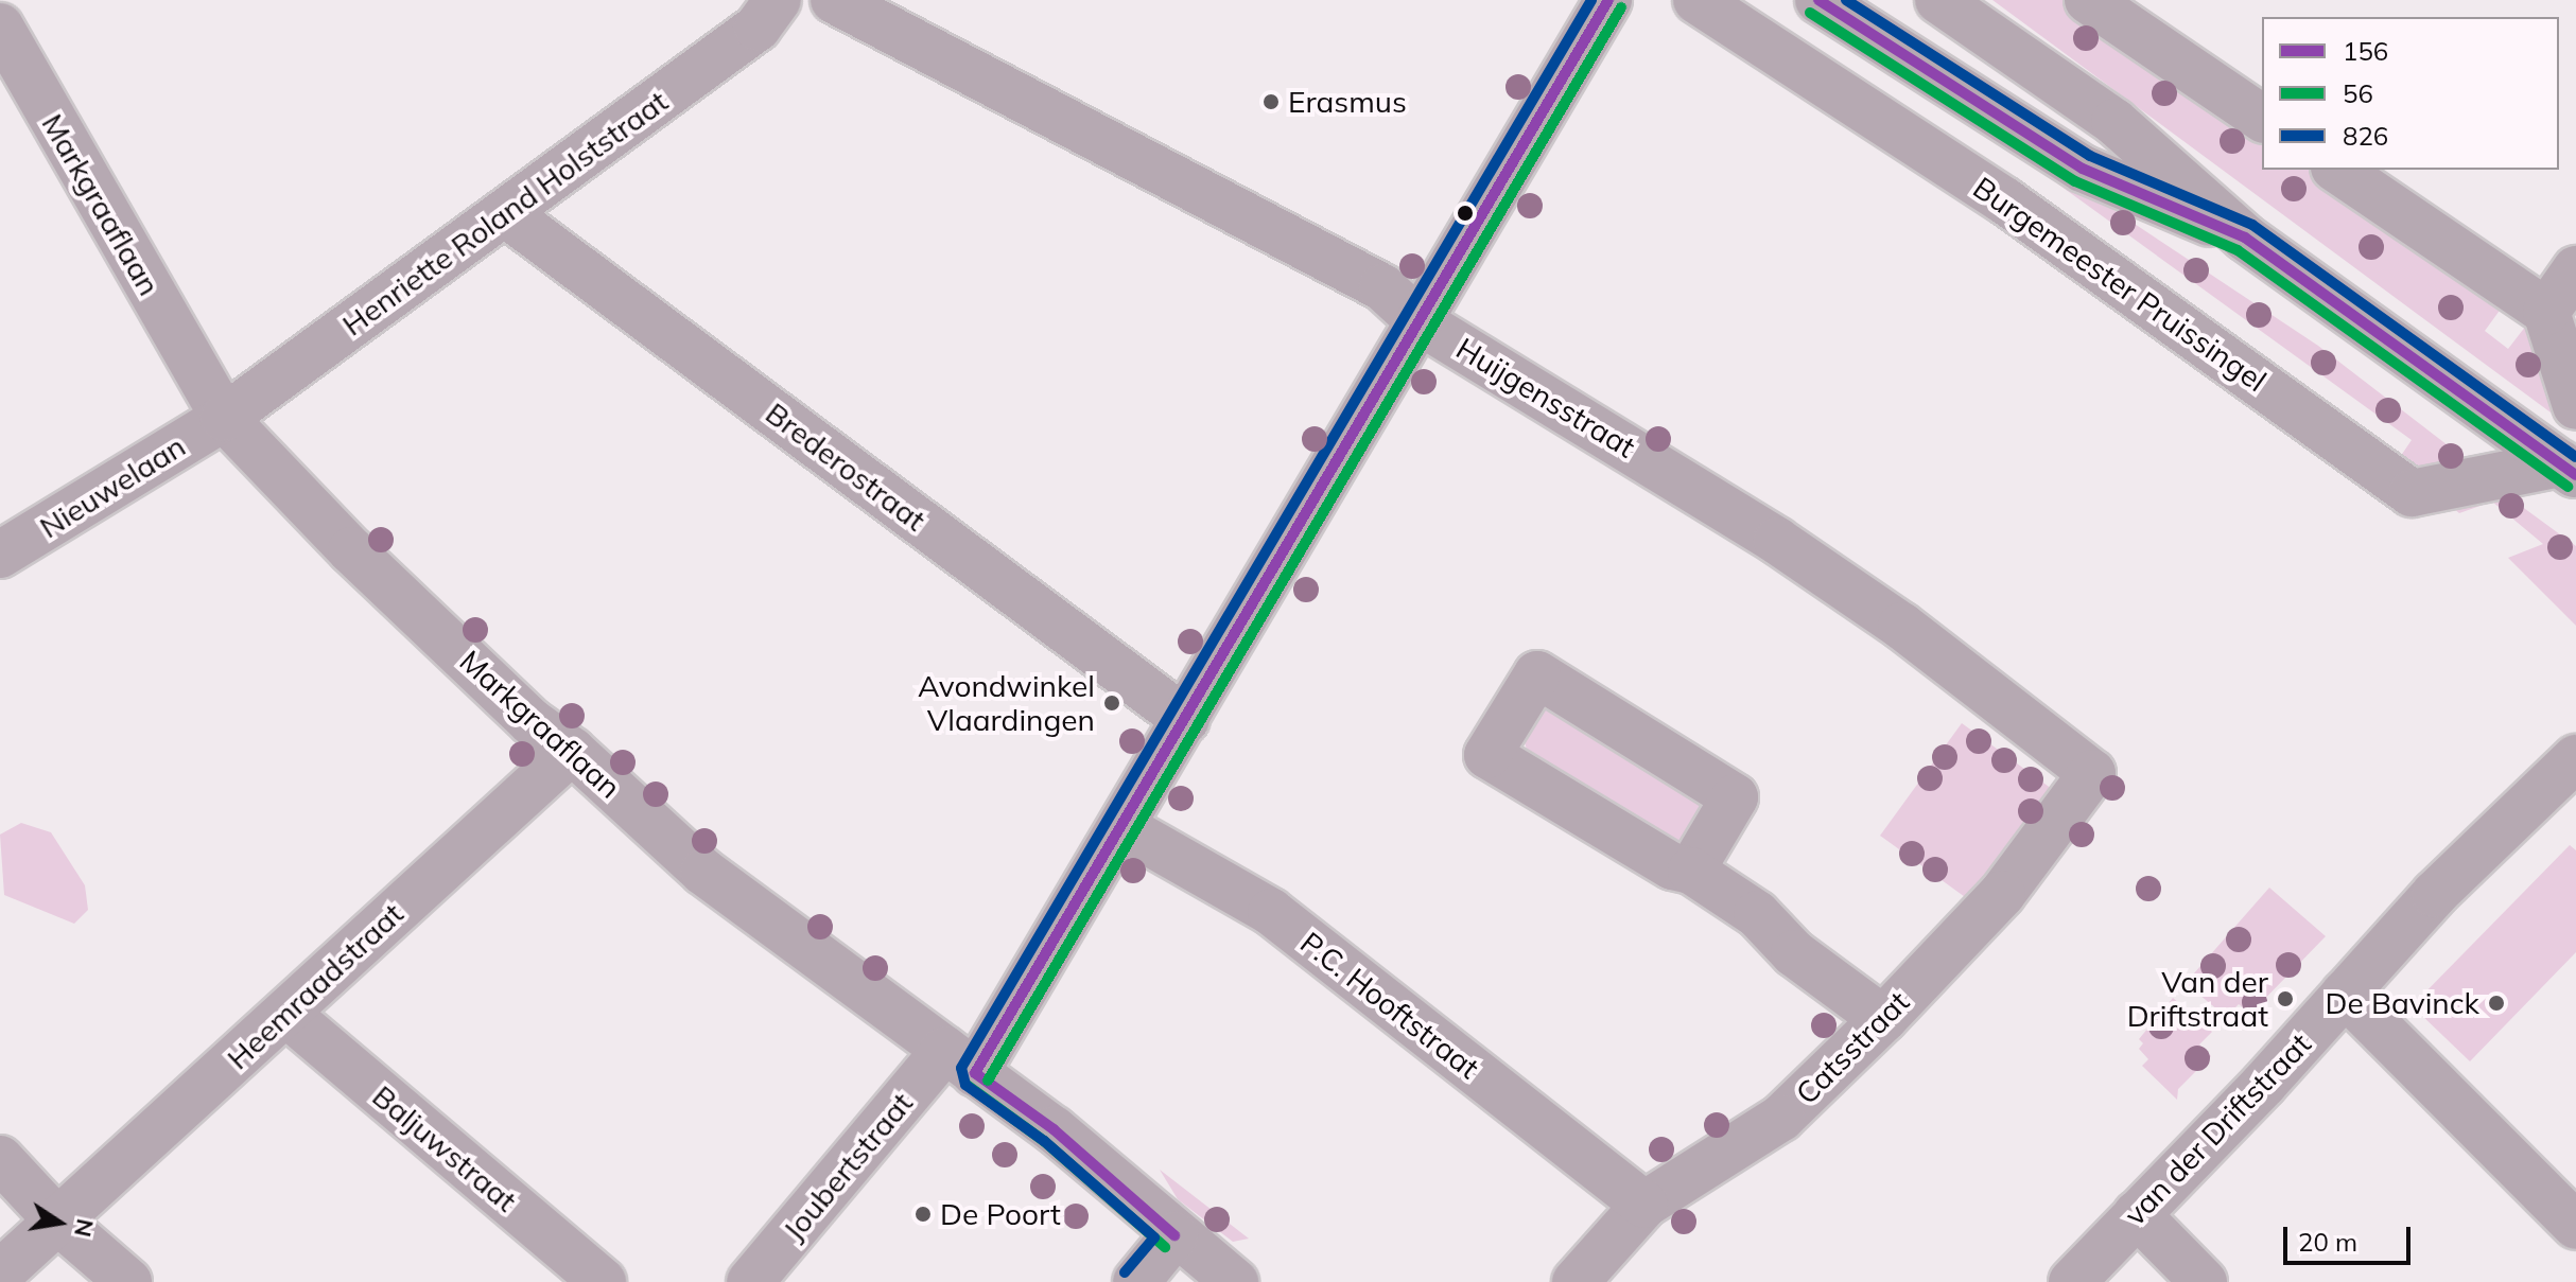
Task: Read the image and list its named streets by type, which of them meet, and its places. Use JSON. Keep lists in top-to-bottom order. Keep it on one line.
{"streets":{"street":["Markgraaflaan","Henriette Roland Holststraat","Burgemeester Pruissingel","Huijgensstraat","Brederostraat","Nieuwelaan","Heemraadstraat","P.C. Hooftstraat","Catsstraat","van der Driftstraat","Baljuwstraat","Joubertstraat"]},"crossings":[["Markgraaflaan","Henriette Roland Holststraat"],["Markgraaflaan","Nieuwelaan"],["Markgraaflaan","Heemraadstraat"],["Markgraaflaan","Joubertstraat"],["Henriette Roland Holststraat","Brederostraat"],["Henriette Roland Holststraat","Nieuwelaan"],["Huijgensstraat","Catsstraat"],["Huijgensstraat","Joubertstraat"],["Brederostraat","Joubertstraat"],["Heemraadstraat","Baljuwstraat"],["P.C. Hooftstraat","Catsstraat"],["P.C. Hooftstraat","Joubertstraat"]],"places":["Erasmus","Avondwinkel Vlaardingen","Van der Driftstraat","De Bavinck","De Poort"],"lines":["transit line 156","transit line 826","transit line 56"],"legend":["156","56","826"],"scale_bar":"20 m","north":"right"}
